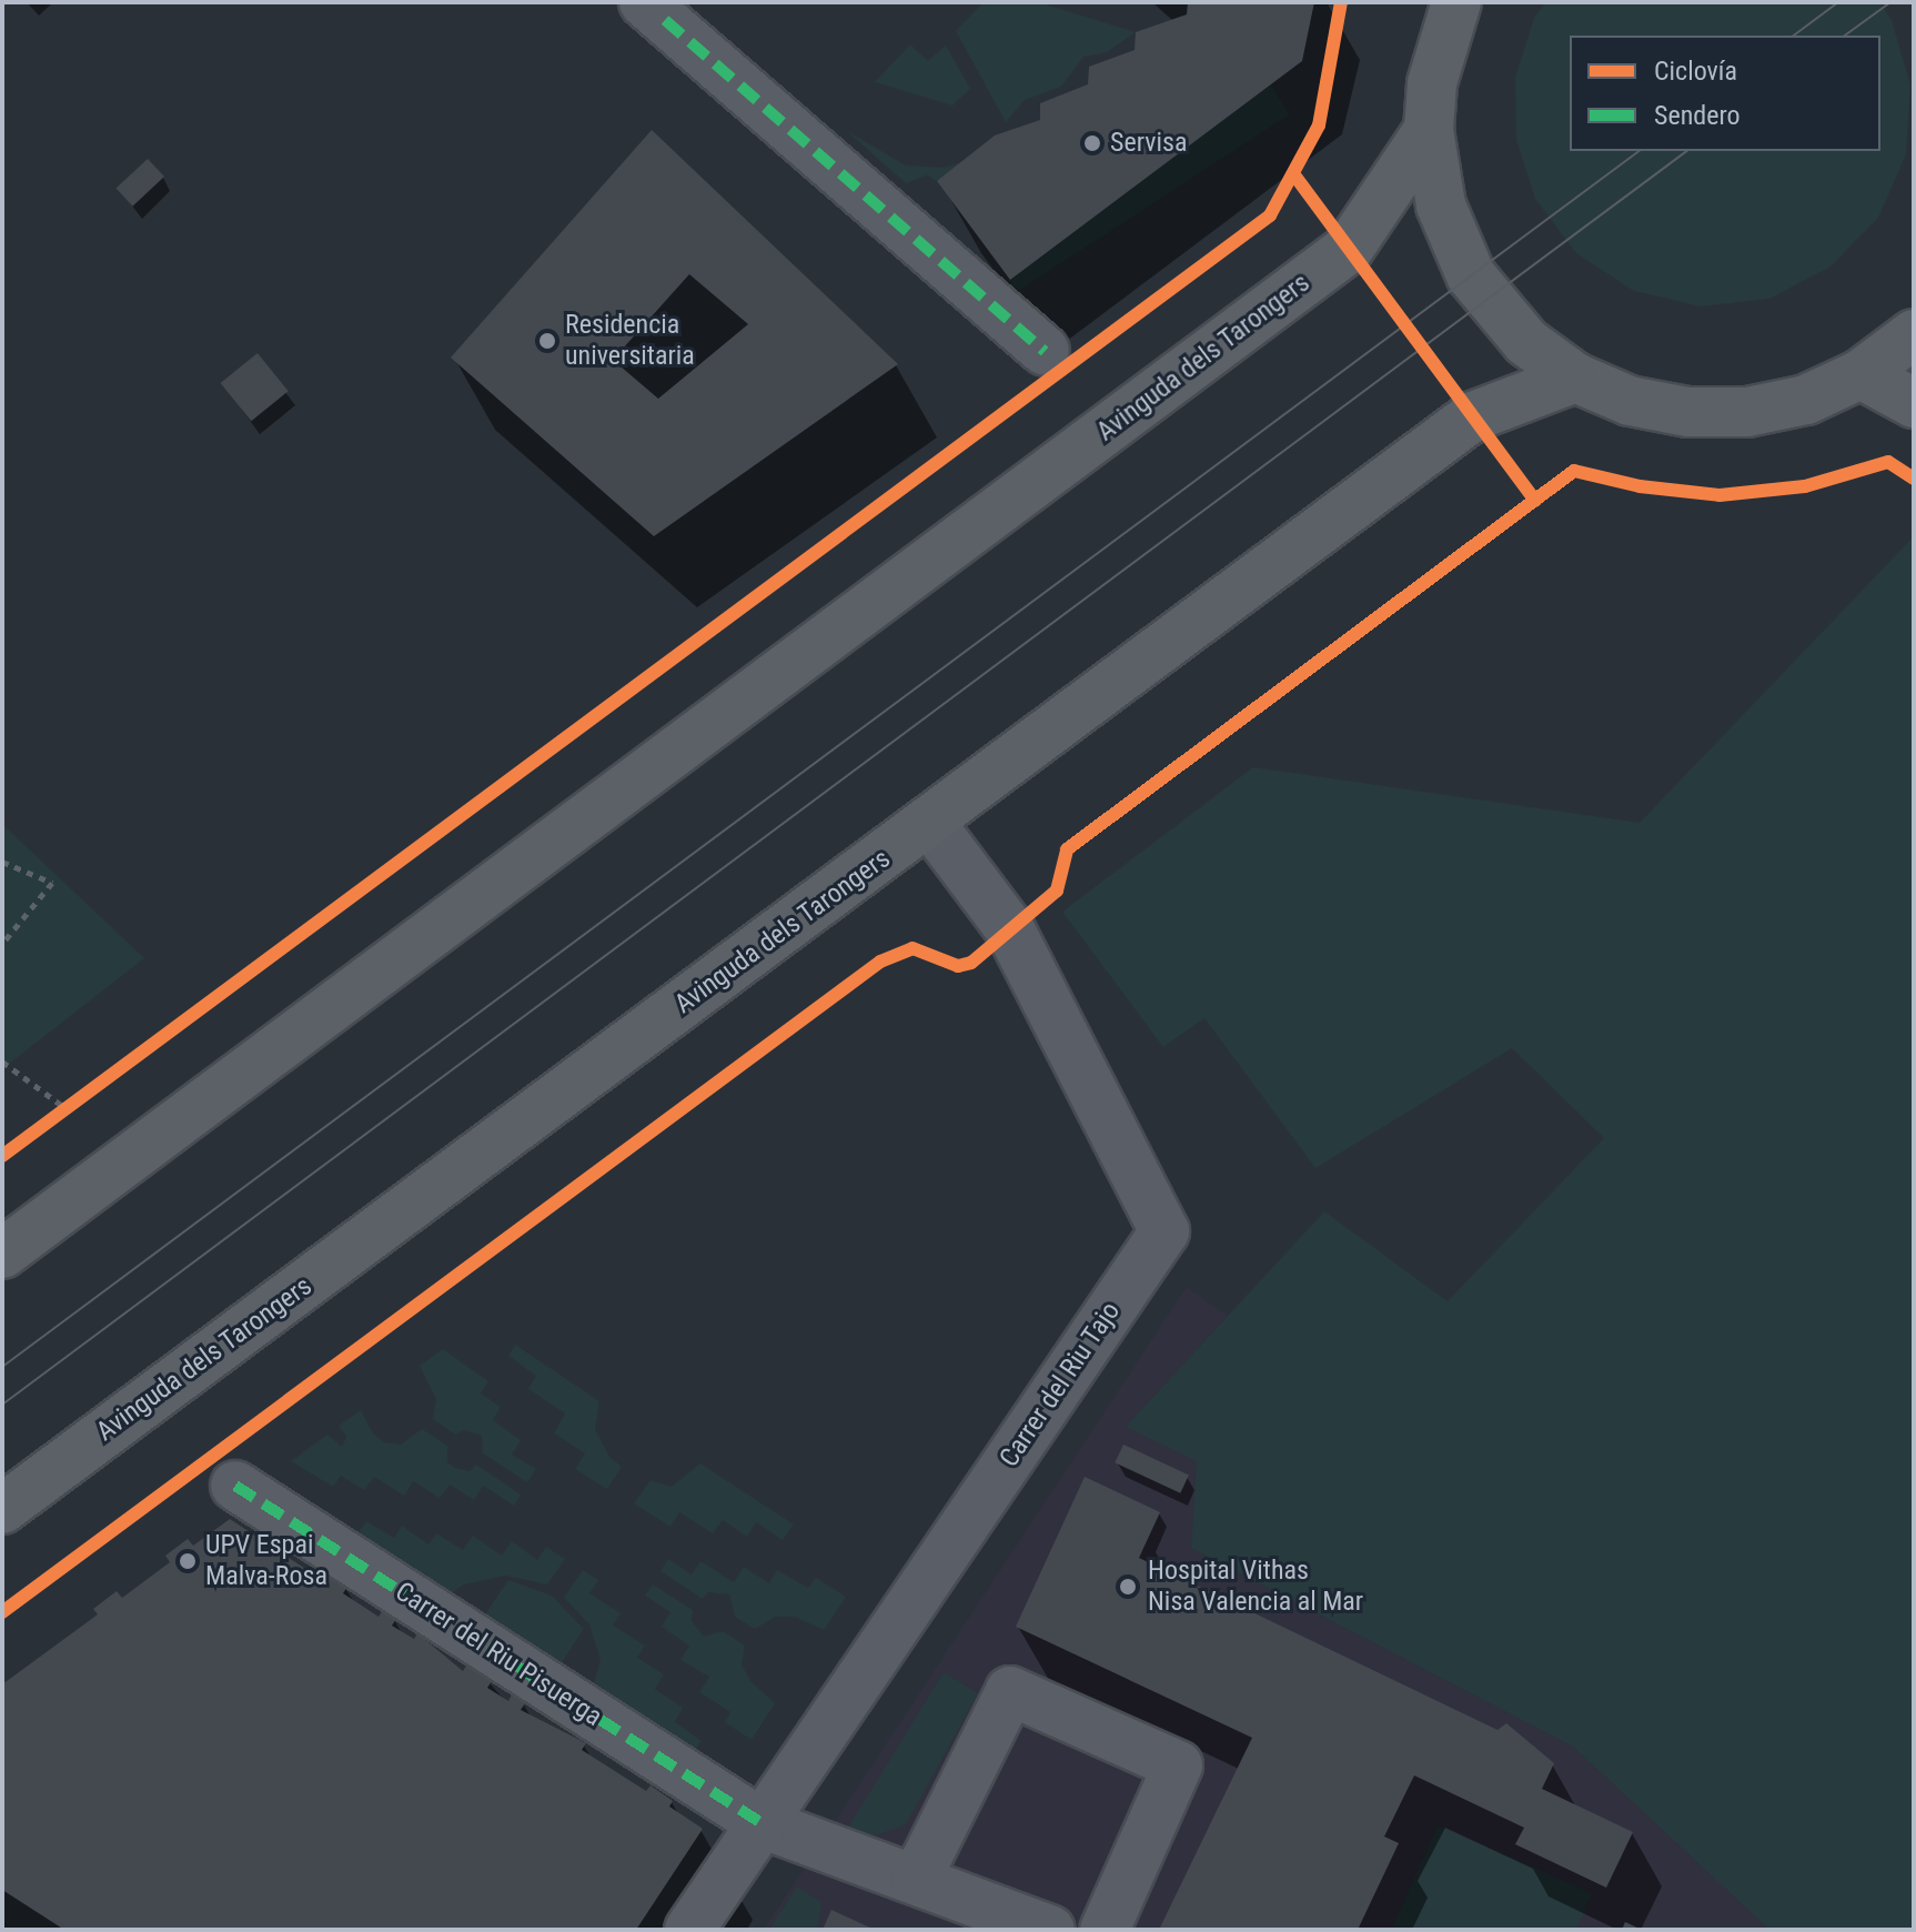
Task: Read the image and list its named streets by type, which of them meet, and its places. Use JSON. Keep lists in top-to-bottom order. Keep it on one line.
{"streets":{"main road":["Avinguda dels Tarongers"],"street":["Carrer del Riu Tajo","Carrer del Riu Pisuerga"]},"crossings":[["Avinguda dels Tarongers","Carrer del Riu Tajo"],["Carrer del Riu Tajo","Carrer del Riu Pisuerga"]],"places":["Servisa","Residencia universitaria","UPV Espai Malva-Rosa","Hospital Vithas Nisa Valencia al Mar"],"legend":["Ciclovía","Sendero"]}
